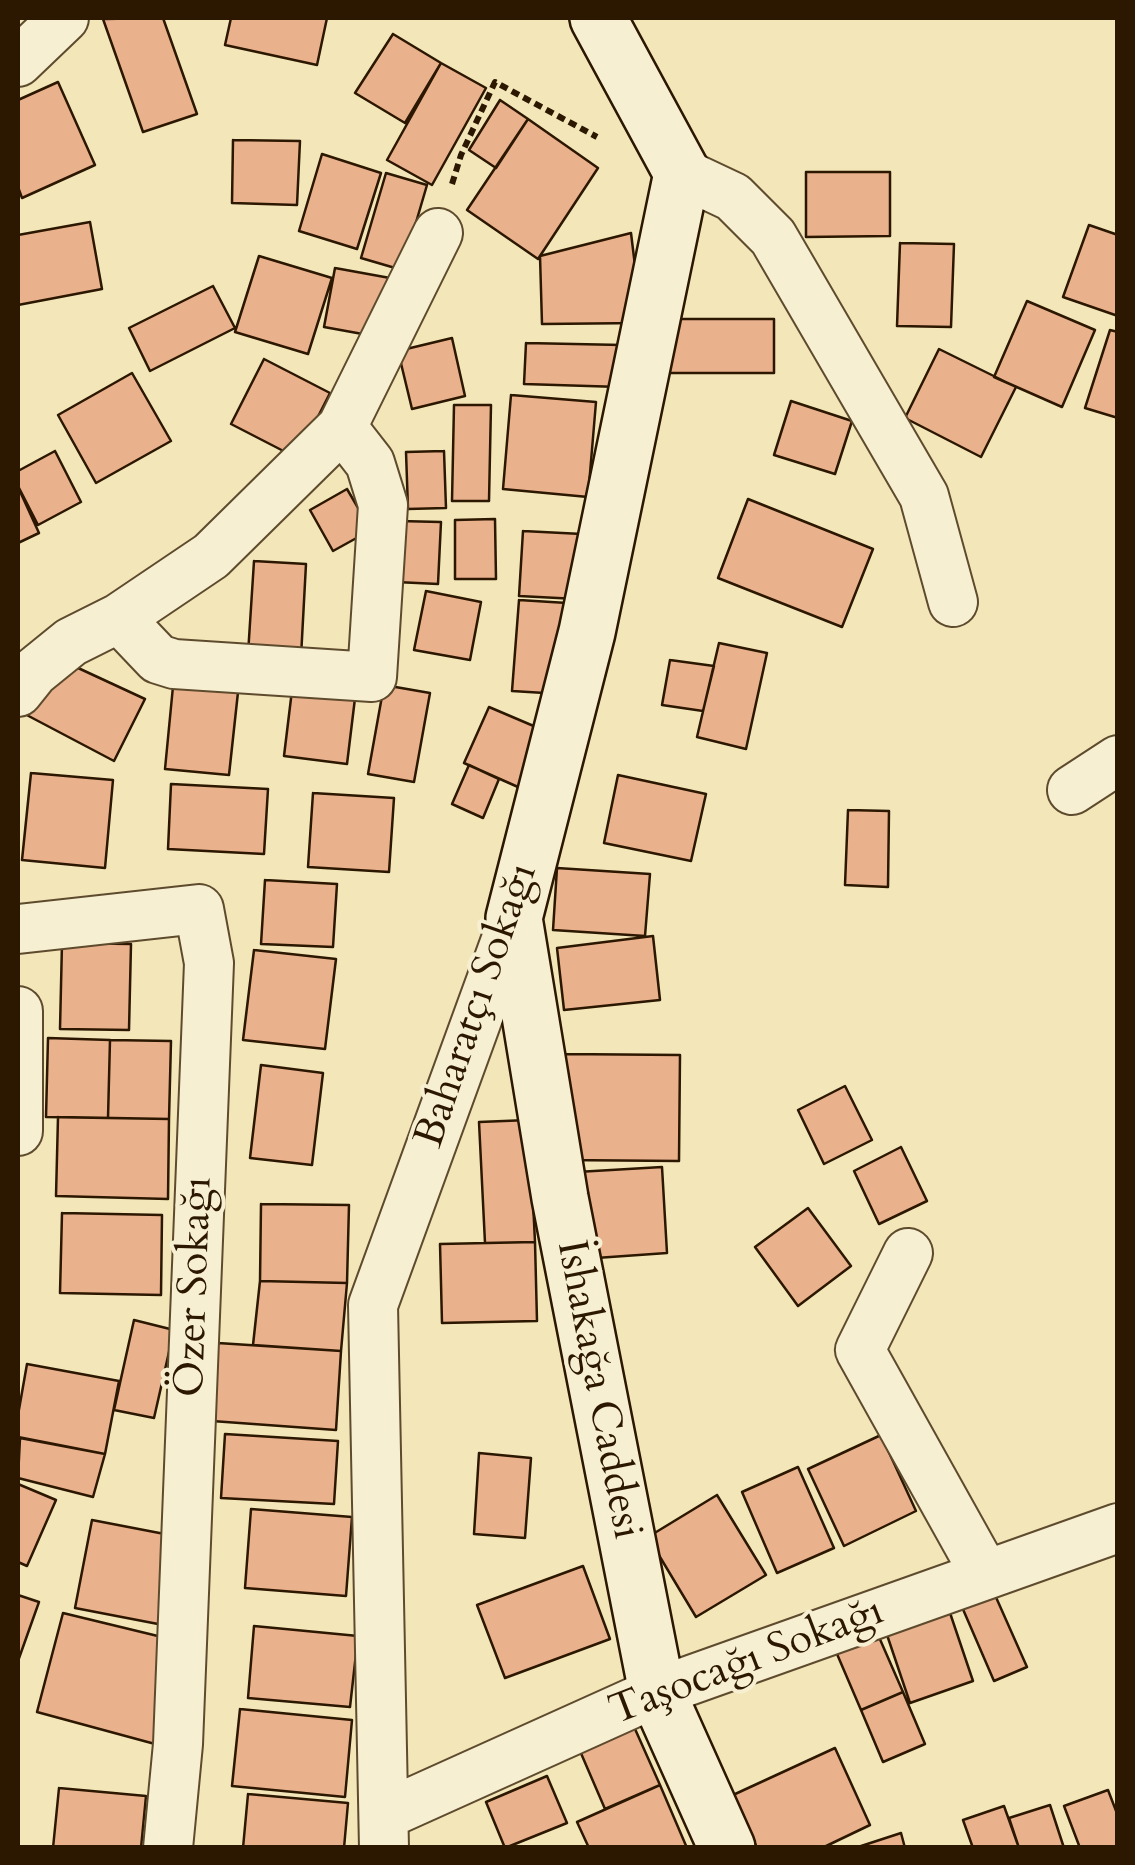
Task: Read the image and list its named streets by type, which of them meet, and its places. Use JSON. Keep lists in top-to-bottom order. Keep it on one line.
{"streets":{"street":["Baharatçı Sokağı","Özer Sokağı","İshakağa Caddesi","Taşocağı Sokağı"]},"crossings":[["Baharatçı Sokağı","İshakağa Caddesi"],["Baharatçı Sokağı","Taşocağı Sokağı"],["İshakağa Caddesi","Taşocağı Sokağı"]]}
